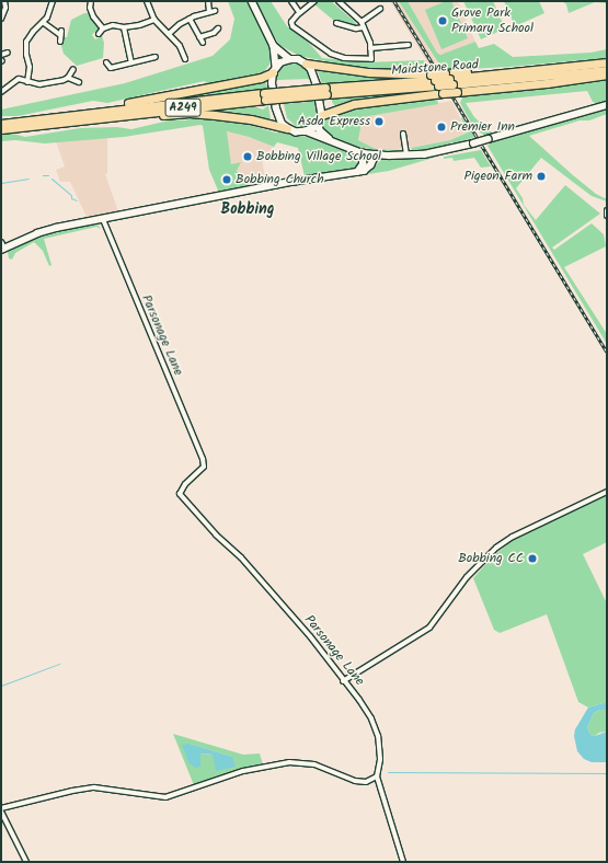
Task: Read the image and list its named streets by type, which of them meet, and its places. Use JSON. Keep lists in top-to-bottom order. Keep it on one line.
{"streets":{"highway":["Maidstone Road","A249"],"street":["Parsonage Lane"]},"crossings":[["Maidstone Road","A249"]],"districts":["Bobbing"],"places":["Grove Park Primary School","Asda Express","Premier Inn","Bobbing Village School","Pigeon Farm","Bobbing Church","Bobbing CC"]}
